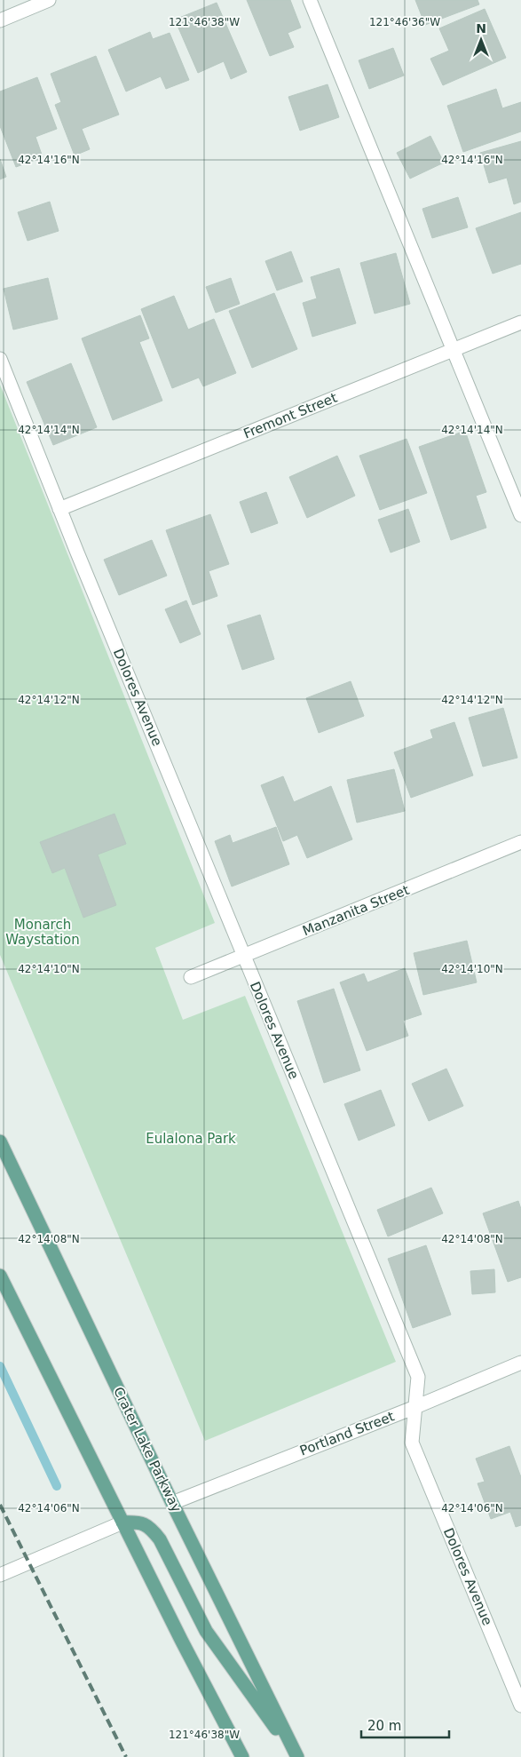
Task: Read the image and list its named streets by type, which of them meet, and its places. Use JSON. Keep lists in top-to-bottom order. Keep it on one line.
{"streets":{"main road":["Crater Lake Parkway"],"street":["Fremont Street","Dolores Avenue","Manzanita Street","Portland Street"]},"crossings":[["Fremont Street","Dolores Avenue"],["Dolores Avenue","Manzanita Street"],["Dolores Avenue","Portland Street"],["Portland Street","Crater Lake Parkway"]],"parks":["Monarch Waystation","Eulalona Park"],"scale_bar":"20 m","north":"top","coordinates":["121°46'38\"W","121°46'36\"W","42°14'16\"N","42°14'14\"N","42°14'12\"N","42°14'10\"N","42°14'08\"N","42°14'06\"N"]}
